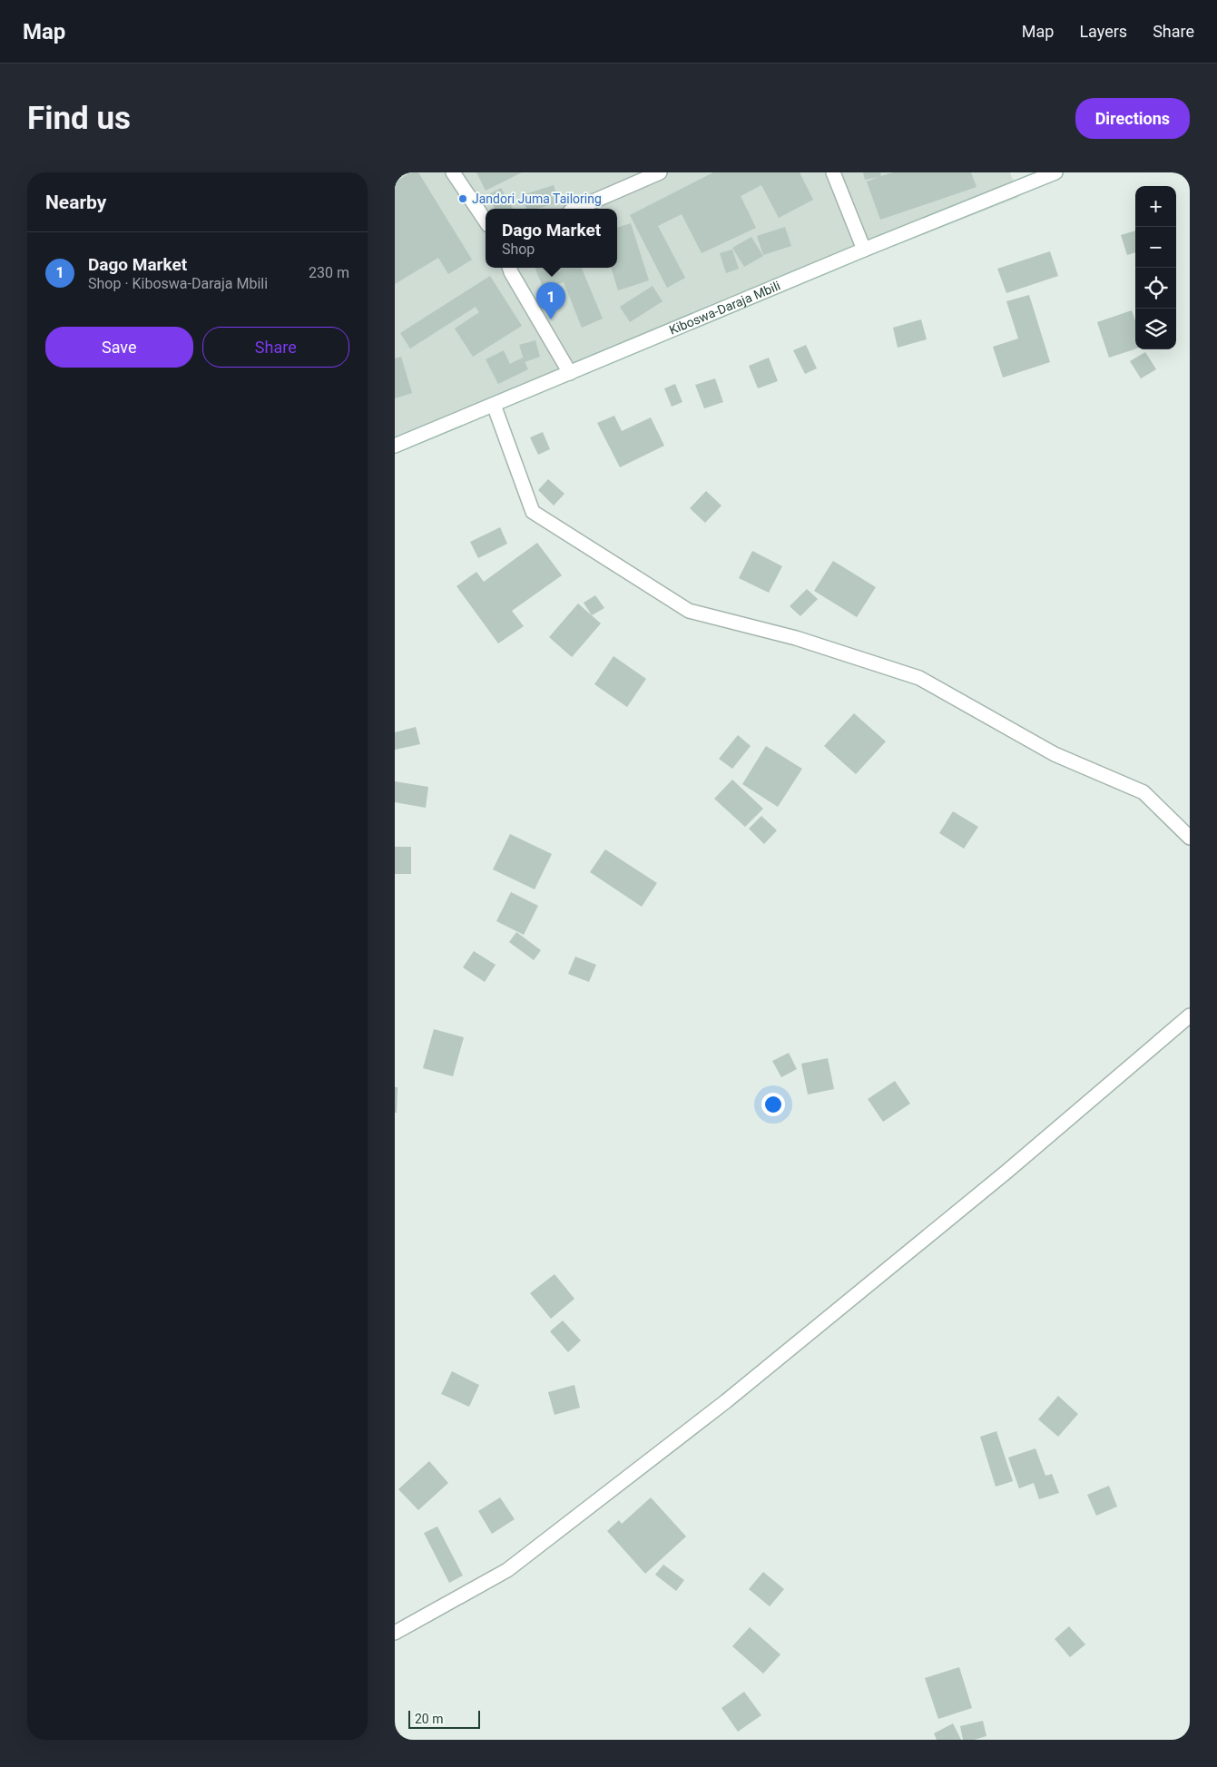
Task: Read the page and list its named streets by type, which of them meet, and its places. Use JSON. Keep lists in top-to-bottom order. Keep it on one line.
{"streets":{"street":["Kiboswa-Daraja Mbili"]},"places":["Jandori Juma Tailoring"],"scale_bar":"20 m","page":{"header":"Map","nav":["Map","Layers","Share"],"buttons":["Directions",["Save","Share"]],"title":"Find us","heading":"Nearby","map_buttons":["+","−"],"popup":["Dago Market","Shop"],"list":[{"mark":"1","name":"Dago Market","note":"Shop · Kiboswa-Daraja Mbili","value":"230 m"}],"pins":"1","scale":"20 m"}}
